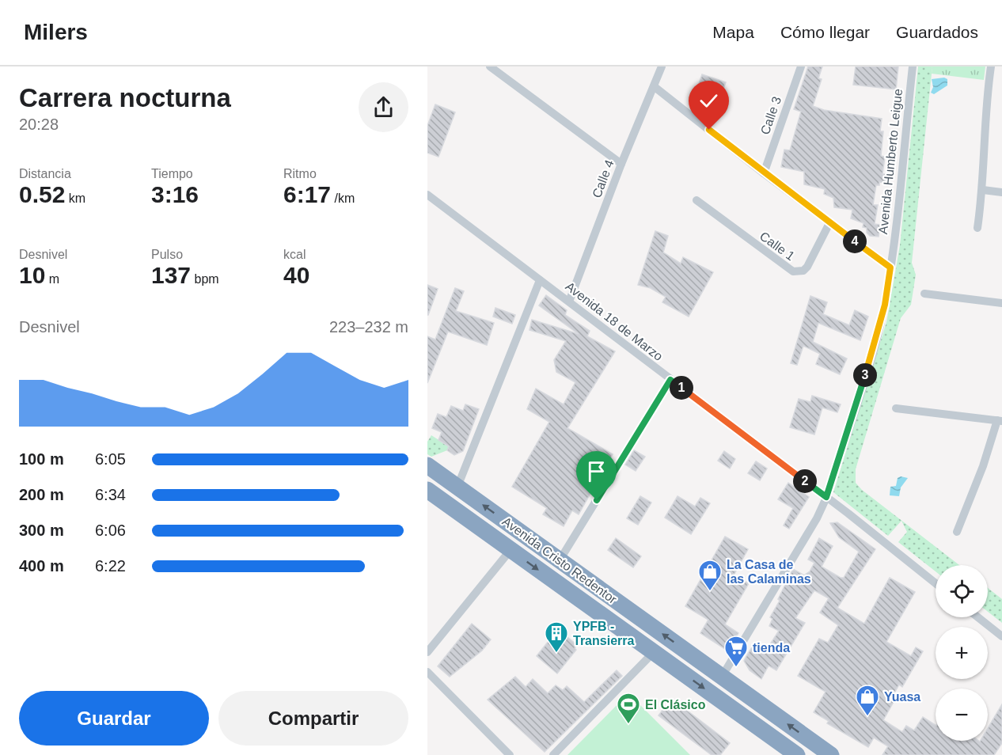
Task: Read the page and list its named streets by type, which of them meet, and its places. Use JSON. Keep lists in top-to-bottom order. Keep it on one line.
{"streets":{"highway":["Avenida Cristo Redentor"],"street":["Calle 3","Avenida Humberto Leigue","Calle 4","Calle 1","Avenida 18 de Marzo"]},"crossings":[["Avenida Humberto Leigue","Avenida 18 de Marzo"],["Avenida Humberto Leigue","Avenida Cristo Redentor"],["Calle 4","Avenida 18 de Marzo"]],"places":{"shop":["La Casa de las Calaminas","Yuasa"],"building":["YPFB - Transierra"],"supermarket":["tienda"],"sports":["El Clásico"]},"page":{"header":"Milers","nav":["Mapa","Cómo llegar","Guardados"],"heading":["Carrera nocturna","20:28"],"stats":[["Distancia","0.52 km"],["Tiempo","3:16"],["Ritmo","6:17 /km"],["Desnivel","10 m"],["Pulso","137 bpm"],["kcal","40"]],"pins":["4","3","1","2"],"chart":["Desnivel","223–232 m"],"list":[{"name":"100 m","note":"6:05"},{"name":"200 m","note":"6:34"},{"name":"300 m","note":"6:06"},{"name":"400 m","note":"6:22"}],"map_buttons":["+","−"],"buttons":["Guardar","Compartir"]}}
